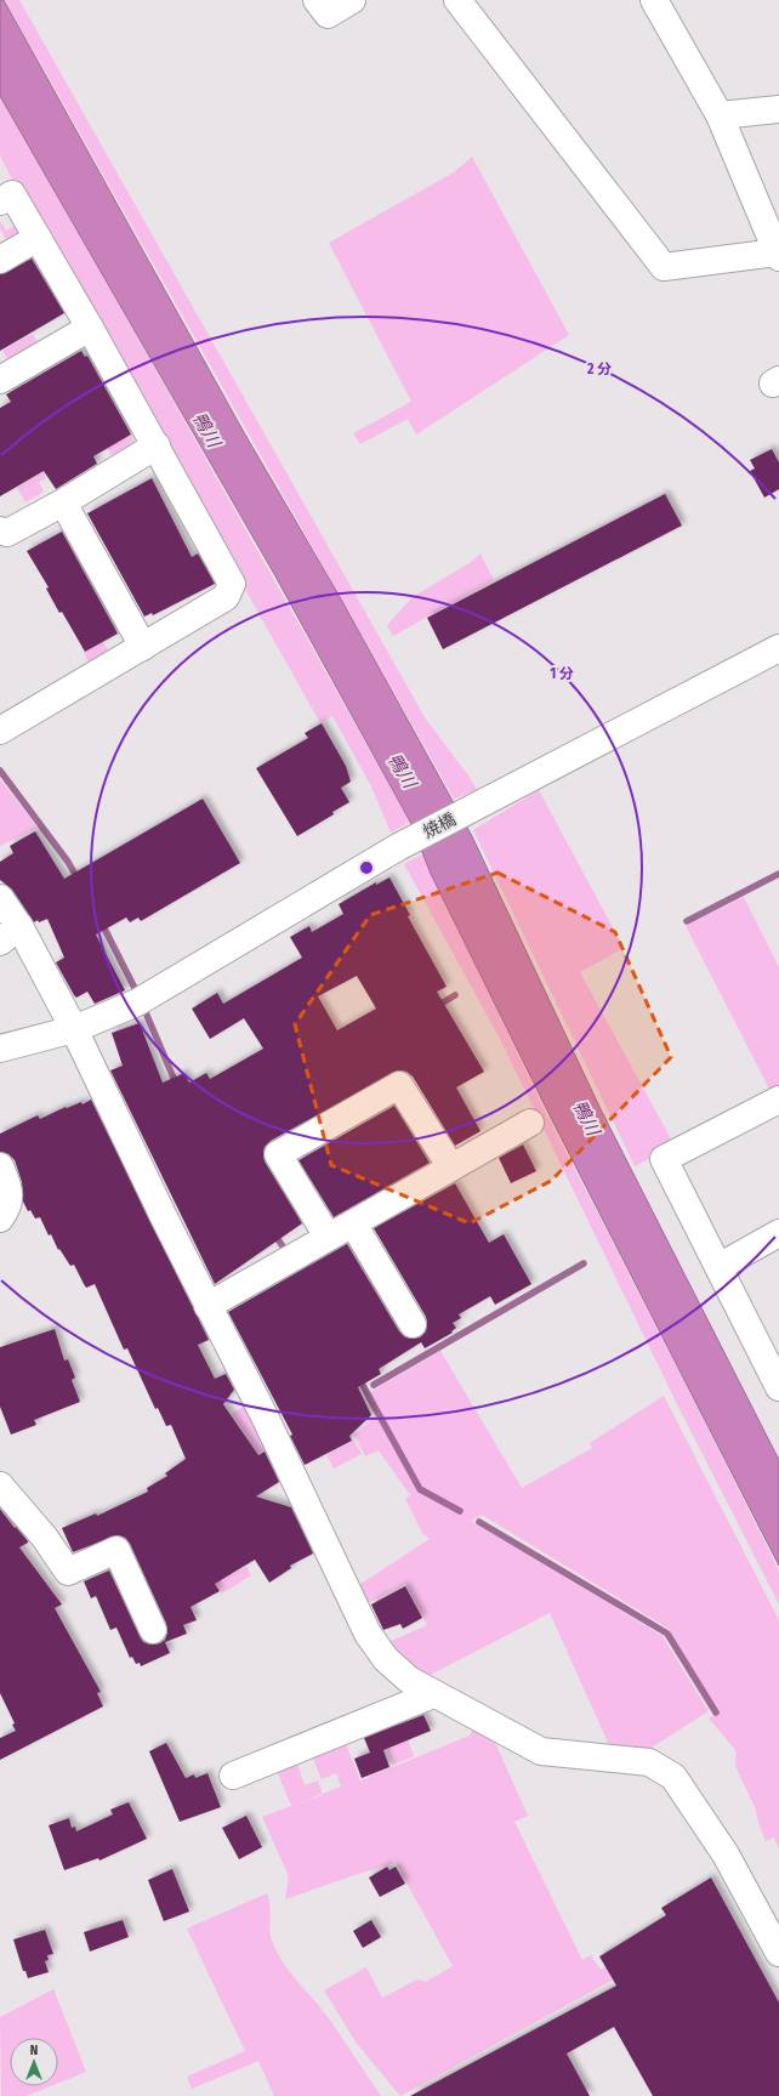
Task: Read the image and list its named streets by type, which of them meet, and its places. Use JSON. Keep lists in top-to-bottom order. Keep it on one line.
{"streets":{"street":["焼橋"]},"water":["鴨川"],"north":"top","rings":["2 分","1 分"]}
